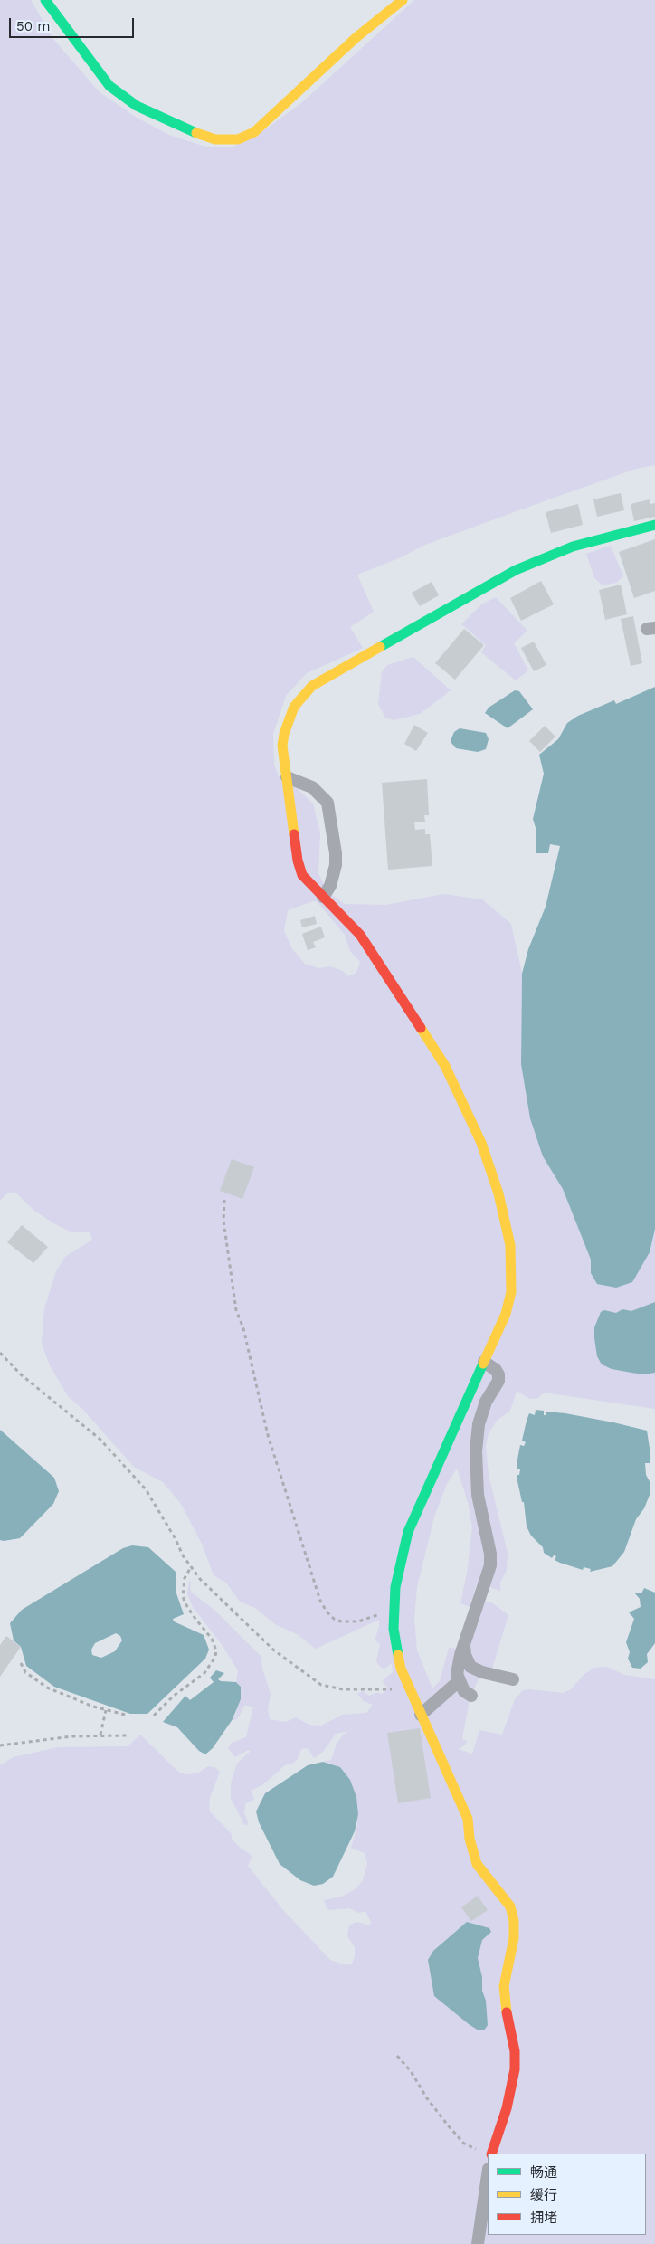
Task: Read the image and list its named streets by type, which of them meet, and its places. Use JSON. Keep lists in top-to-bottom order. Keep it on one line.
{"legend":["畅通","缓行","拥堵"],"scale_bar":"50 m"}
